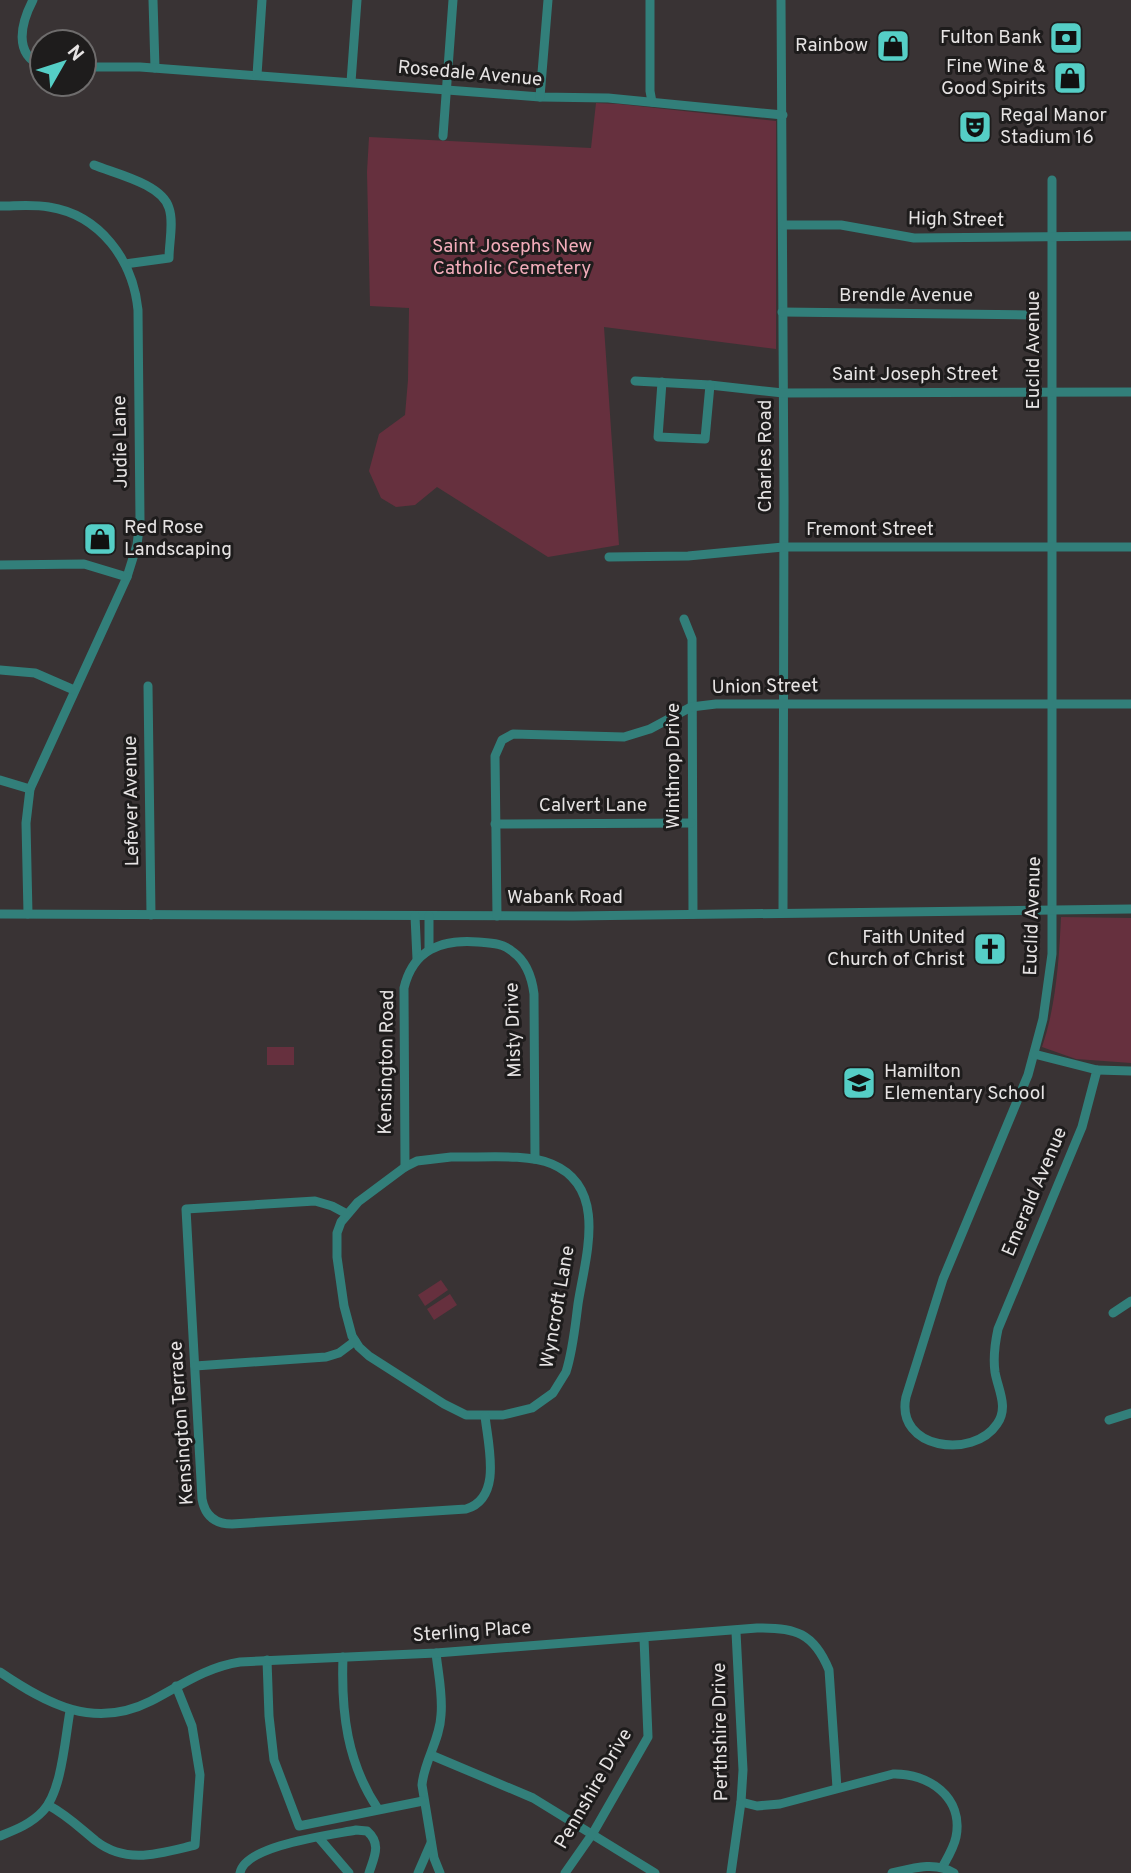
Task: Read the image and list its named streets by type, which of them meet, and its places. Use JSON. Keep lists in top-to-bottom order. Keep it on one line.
{"streets":{"street":["Rosedale Avenue","High Street","Brendle Avenue","Euclid Avenue","Saint Joseph Street","Judie Lane","Charles Road","Fremont Street","Union Street","Winthrop Drive","Lefever Avenue","Calvert Lane","Wabank Road","Misty Drive","Kensington Road","Emerald Avenue","Wyncroft Lane","Kensington Terrace","Sterling Place","Perthshire Drive","Pennshire Drive"]},"crossings":[["Rosedale Avenue","Charles Road"],["High Street","Euclid Avenue"],["High Street","Charles Road"],["Brendle Avenue","Charles Road"],["Euclid Avenue","Saint Joseph Street"],["Euclid Avenue","Fremont Street"],["Euclid Avenue","Union Street"],["Euclid Avenue","Wabank Road"],["Euclid Avenue","Emerald Avenue"],["Saint Joseph Street","Charles Road"],["Judie Lane","Wabank Road"],["Charles Road","Fremont Street"],["Charles Road","Union Street"],["Charles Road","Wabank Road"],["Union Street","Winthrop Drive"],["Union Street","Calvert Lane"],["Union Street","Wabank Road"],["Winthrop Drive","Calvert Lane"],["Winthrop Drive","Wabank Road"],["Lefever Avenue","Wabank Road"],["Wabank Road","Kensington Road"],["Misty Drive","Kensington Road"],["Misty Drive","Wyncroft Lane"],["Kensington Road","Wyncroft Lane"],["Wyncroft Lane","Kensington Terrace"],["Sterling Place","Perthshire Drive"],["Sterling Place","Pennshire Drive"]],"parks":["Saint Josephs New Catholic Cemetery"],"places":{"bank":["Fulton Bank"],"shop":["Rainbow","Fine Wine & Good Spirits","Red Rose Landscaping"],"theatre":["Regal Manor Stadium 16"],"church":["Faith United Church of Christ"],"school or university":["Hamilton Elementary School"]},"north":"top right"}
